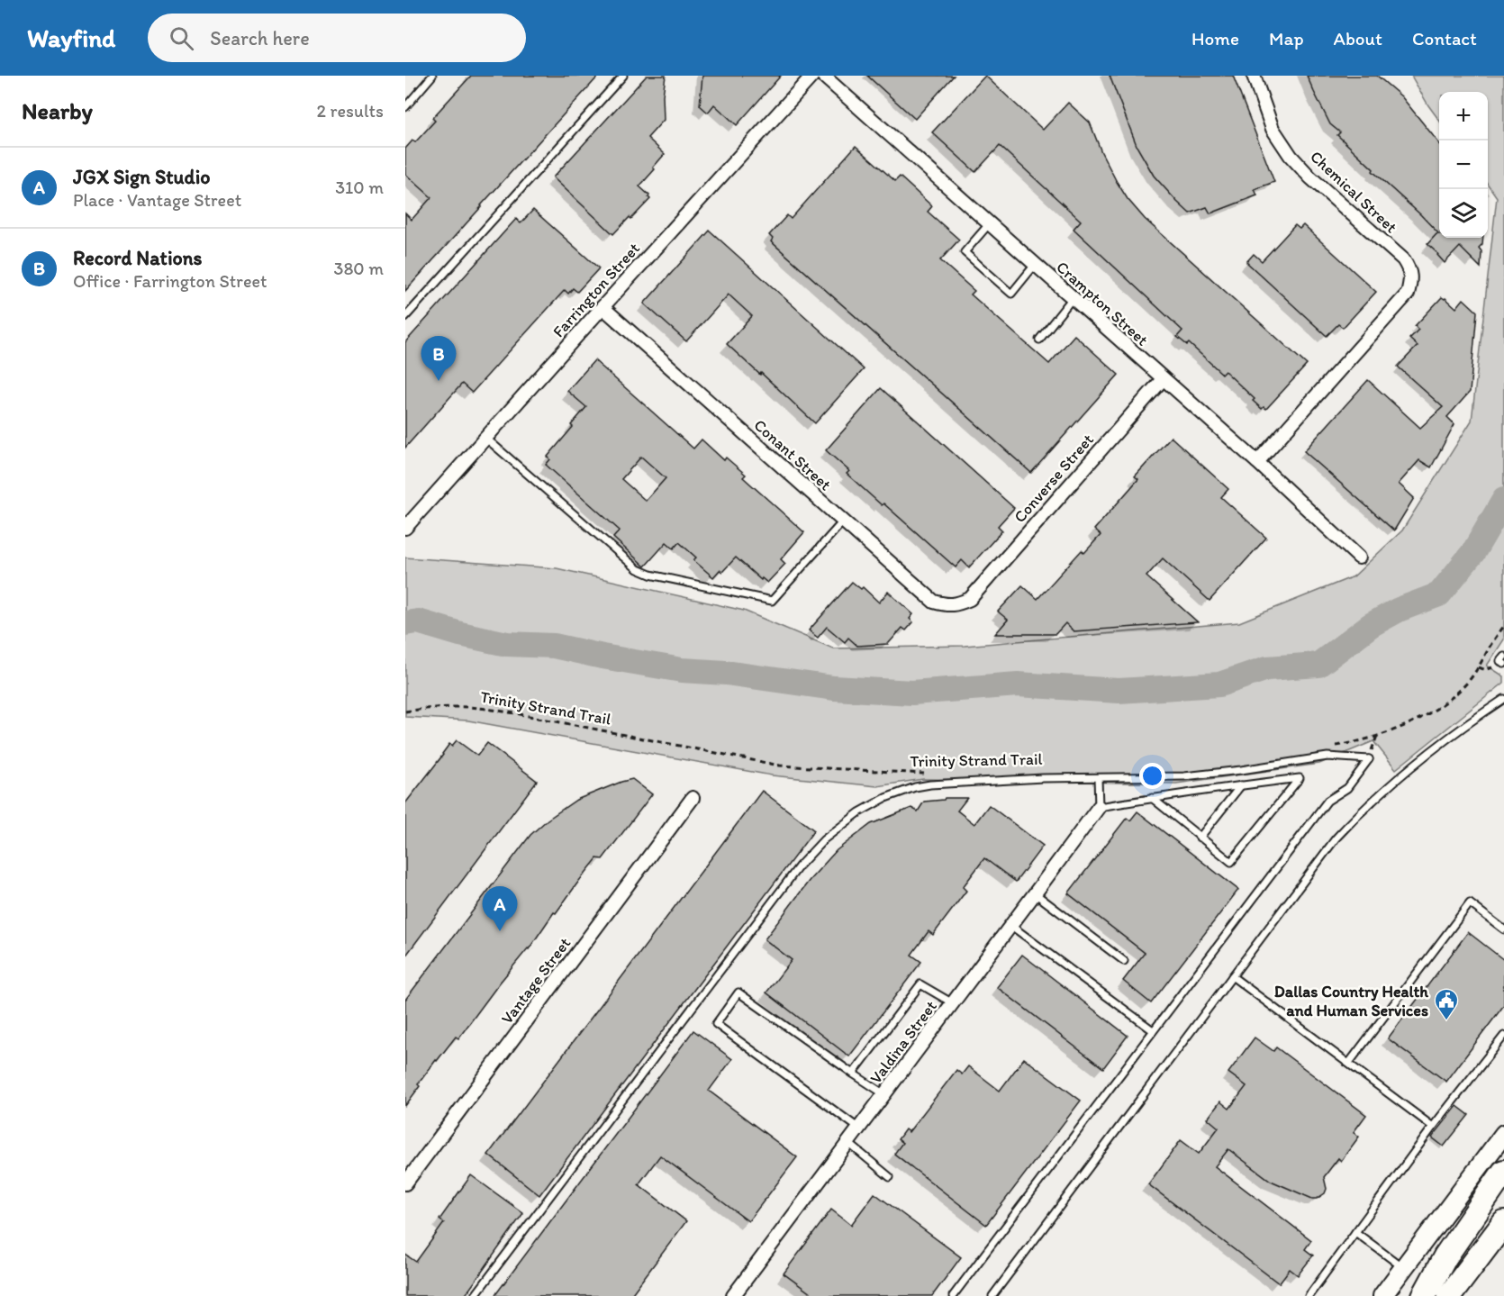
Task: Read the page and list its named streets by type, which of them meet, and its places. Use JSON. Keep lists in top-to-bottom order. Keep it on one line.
{"streets":{"street":["Chemical Street","Farrington Street","Crampton Street","Conant Street","Converse Street","Vantage Street","Valdina Street"],"path":["Trinity Strand Trail"]},"crossings":[["Chemical Street","Crampton Street"],["Farrington Street","Conant Street"],["Crampton Street","Converse Street"],["Conant Street","Converse Street"]],"places":{"public building":["Dallas Country Health and Human Services"]},"page":{"header":"Wayfind","search":"Search here","nav":["Home","Map","About","Contact"],"heading":["Nearby","2 results"],"map_buttons":["+","−"],"list":[{"mark":"A","name":"JGX Sign Studio","note":"Place · Vantage Street","value":"310 m"},{"mark":"B","name":"Record Nations","note":"Office · Farrington Street","value":"380 m"}],"pins":["B","A"]}}
